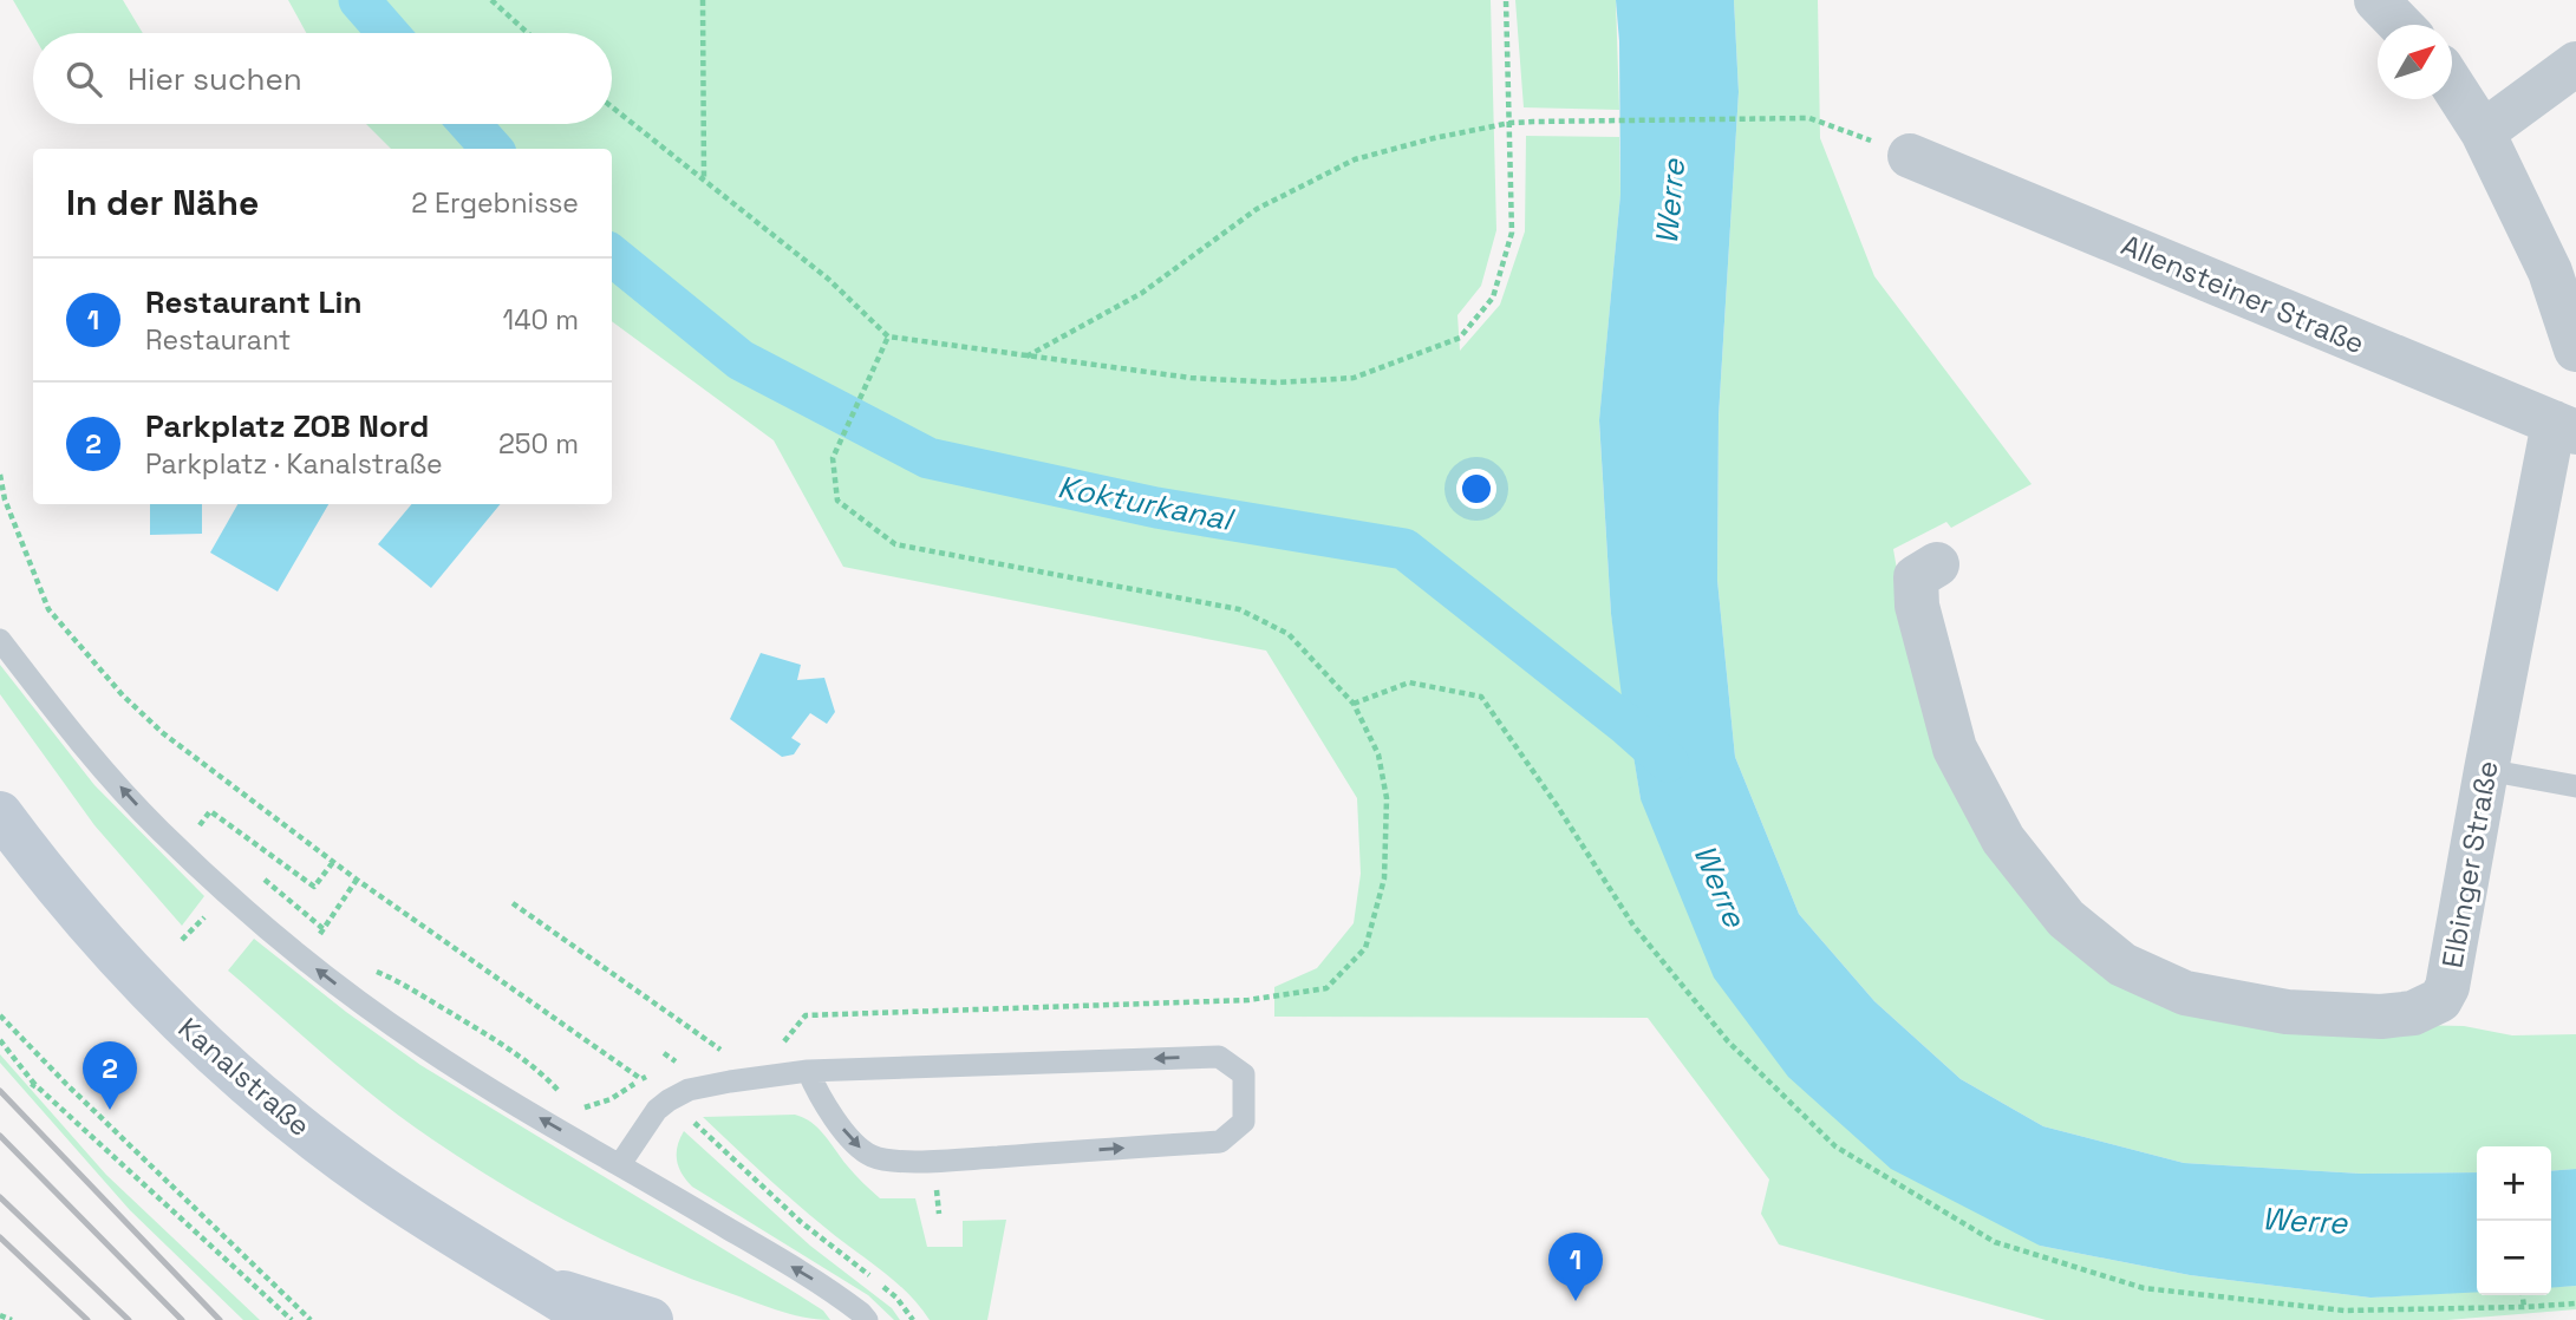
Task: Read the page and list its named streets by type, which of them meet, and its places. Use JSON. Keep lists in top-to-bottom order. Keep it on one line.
{"streets":{"main road":["Kanalstraße"],"street":["Allensteiner Straße","Elbinger Straße"]},"crossings":[["Allensteiner Straße","Elbinger Straße"]],"water":["Werre","Kokturkanal"],"north":"top right","page":{"search":"Hier suchen","heading":["In der Nähe","2 Ergebnisse"],"list":[{"mark":"1","name":"Restaurant Lin","note":"Restaurant","value":"140 m"},{"mark":"2","name":"Parkplatz ZOB Nord","note":"Parkplatz · Kanalstraße","value":"250 m"}],"pins":["2","1"],"map_buttons":["+","−"]}}
